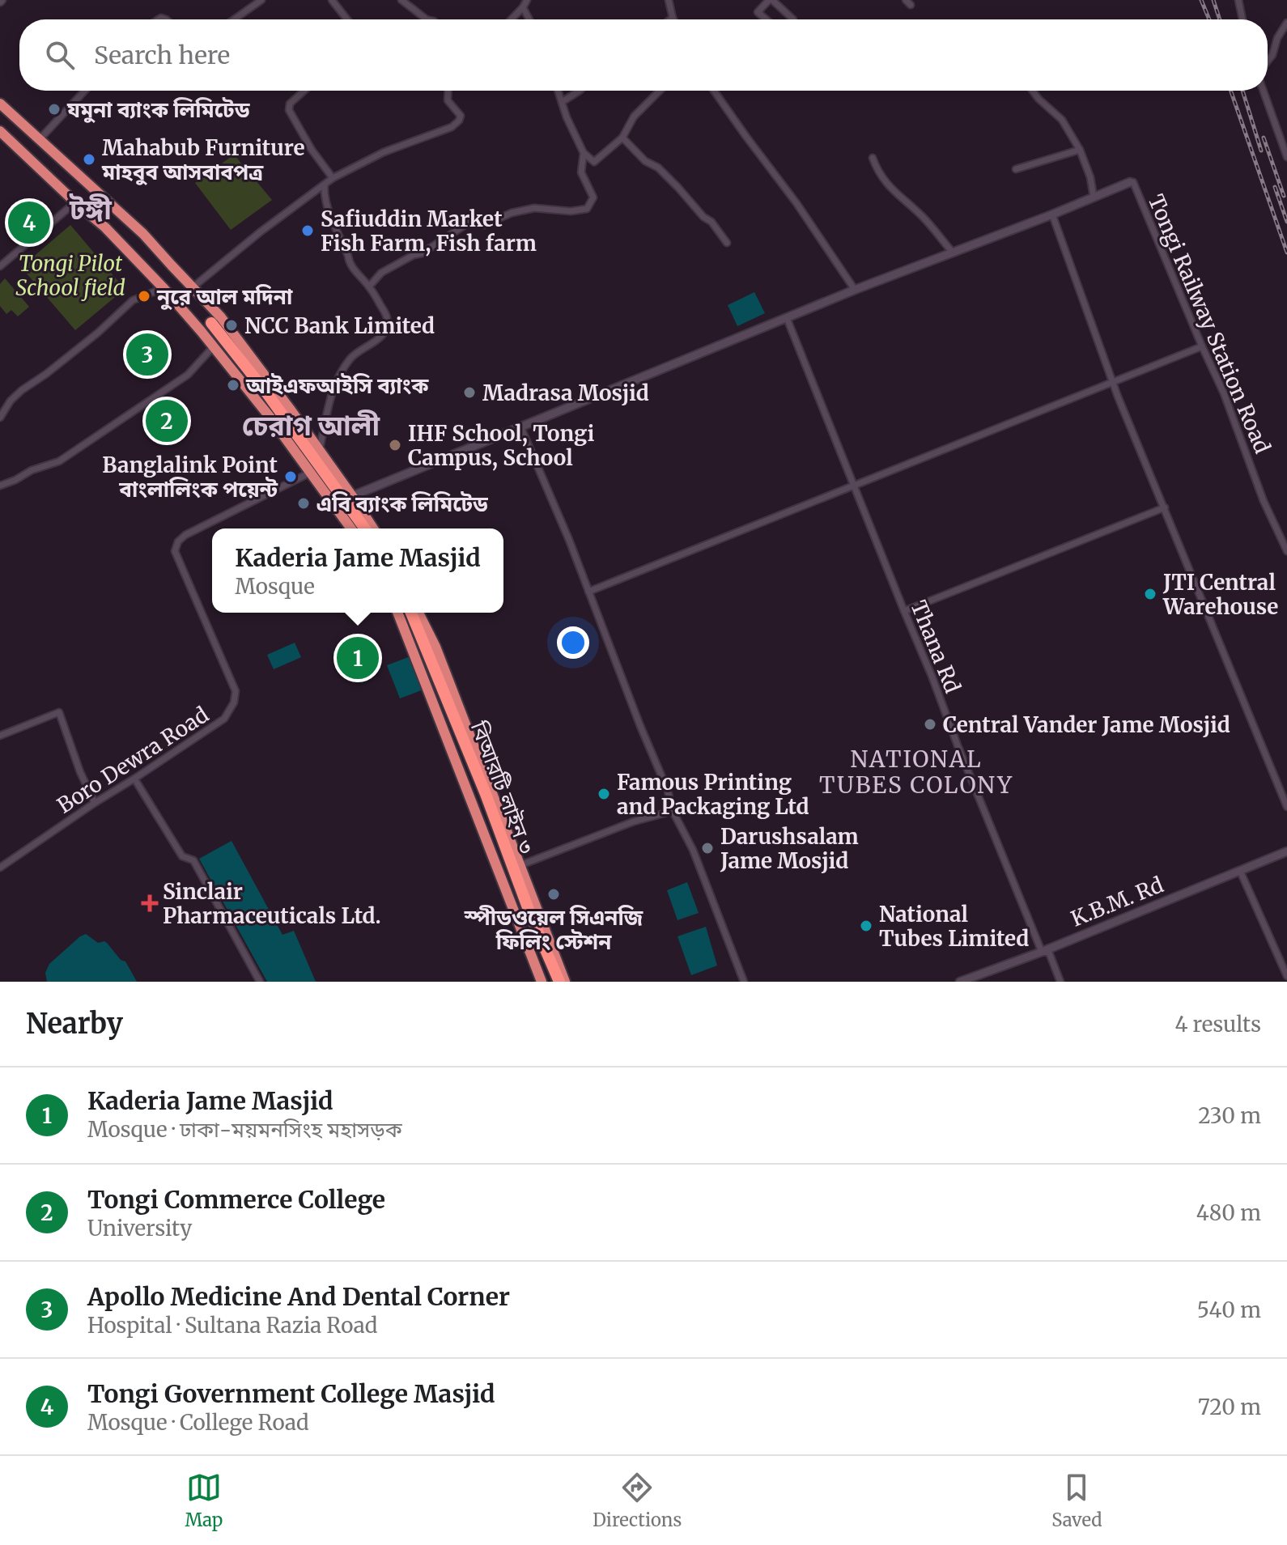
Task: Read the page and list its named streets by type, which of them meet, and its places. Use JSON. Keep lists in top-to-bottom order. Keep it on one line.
{"streets":{"highway":["বিআরটি লাইন ৩"],"street":["Tongi Railway Station Road","Thana Rd","Boro Dewra Road","K.B.M. Rd"]},"crossings":[["Thana Rd","K.B.M. Rd"]],"districts":["টঙ্গী","চেরাগ আলী","NATIONAL TUBES COLONY"],"parks":["Tongi Pilot School field"],"places":{"other":["যমুনা ব্যাংক লিমিটেড","Mahabub Furniture মাহবুব আসবাবপত্র","Safiuddin Market Fish Farm, Fish farm","নুরে আল মদিনা","NCC Bank Limited","আইএফআইসি ব্যাংক","Madrasa Mosjid","IHF School, Tongi Campus, School","Banglalink Point বাংলালিংক পয়েন্ট","এবি ব্যাংক লিমিটেড","JTI Central Warehouse","Central Vander Jame Mosjid","Famous Printing and Packaging Ltd","Darushsalam Jame Mosjid","স্পীডওয়েল সিএনজি ফিলিং স্টেশন","National Tubes Limited"],"health":["Sinclair Pharmaceuticals Ltd."]},"page":{"search":"Search here","pins":["4","3","2","1"],"popup":["Kaderia Jame Masjid","Mosque"],"heading":["Nearby","4 results"],"list":[{"mark":"1","name":"Kaderia Jame Masjid","note":"Mosque · ঢাকা-ময়মনসিংহ মহাসড়ক","value":"230 m"},{"mark":"2","name":"Tongi Commerce College","note":"University","value":"480 m"},{"mark":"3","name":"Apollo Medicine And Dental Corner","note":"Hospital · Sultana Razia Road","value":"540 m"},{"mark":"4","name":"Tongi Government College Masjid","note":"Mosque · College Road","value":"720 m"}],"nav":["Map","Directions","Saved"]}}
